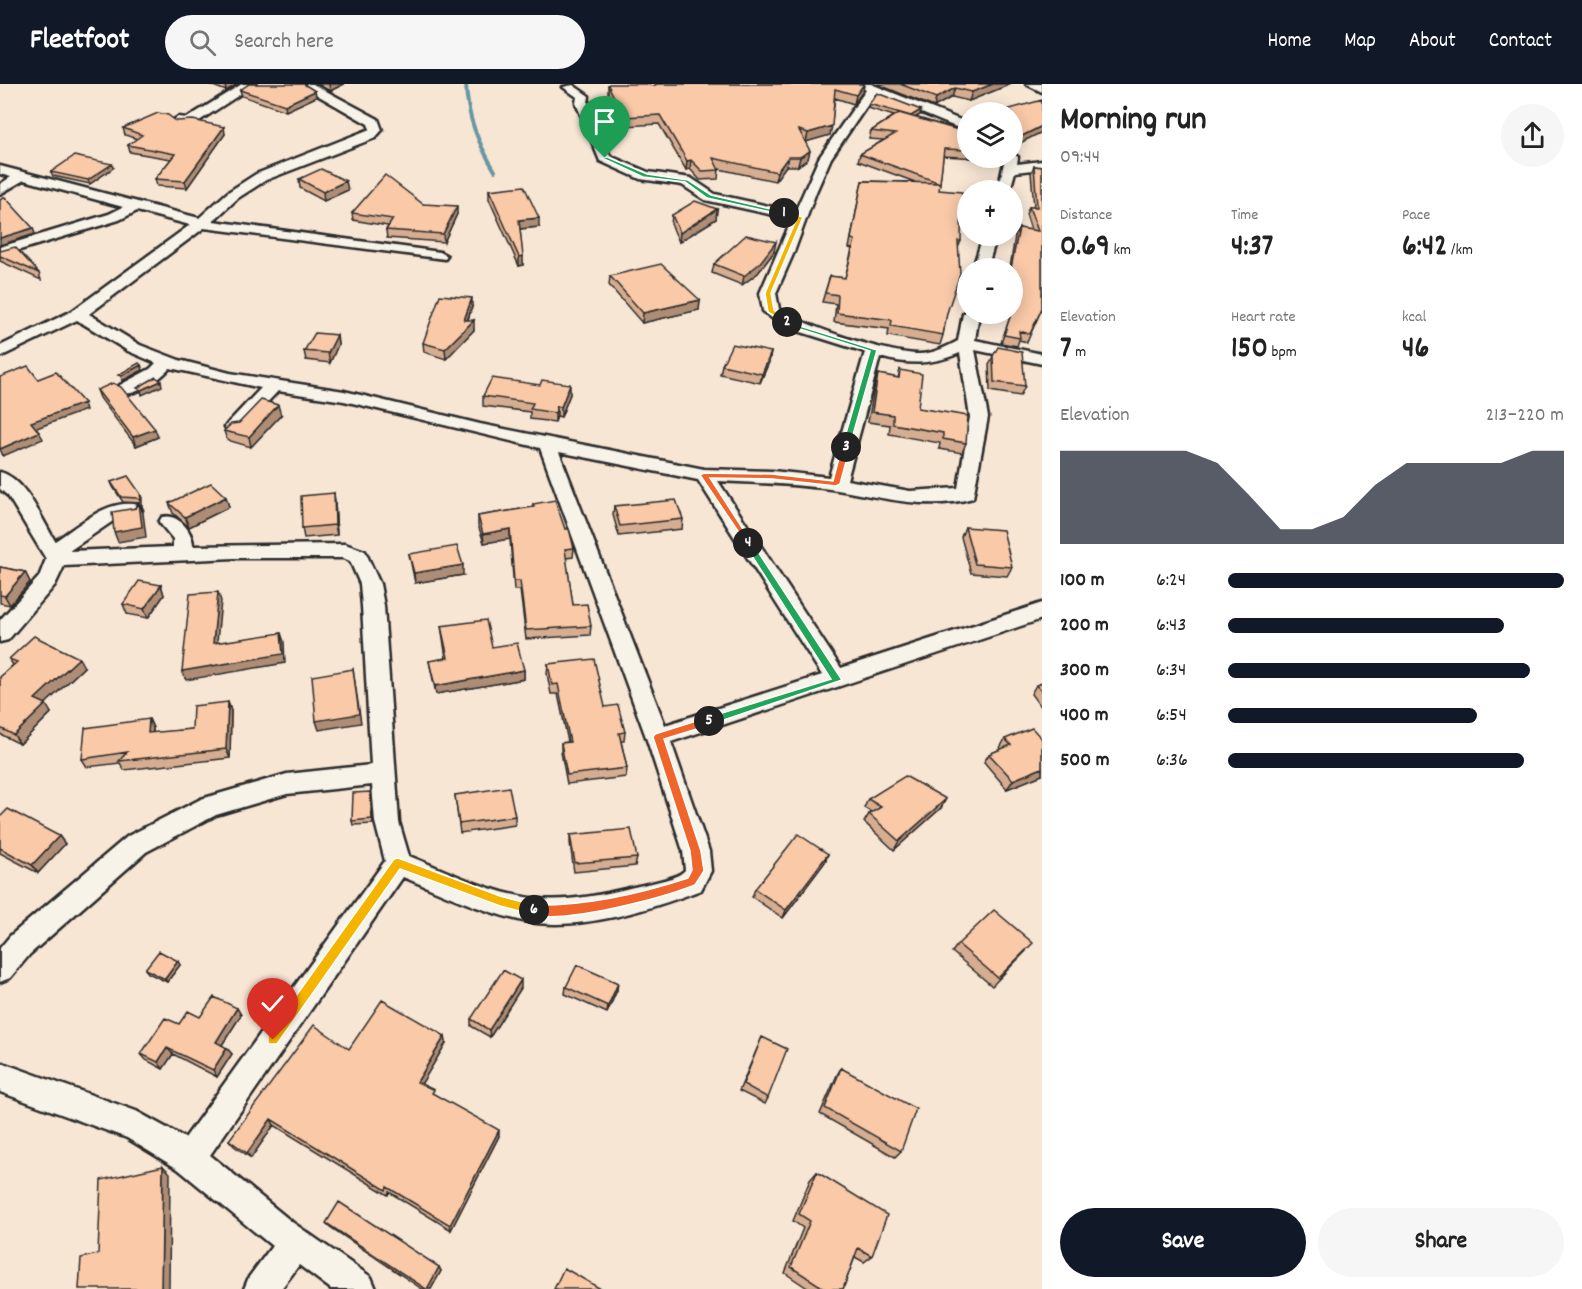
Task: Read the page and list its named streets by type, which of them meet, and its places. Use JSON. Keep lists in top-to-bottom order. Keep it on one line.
{"page":{"header":"Fleetfoot","search":"Search here","nav":["Home","Map","About","Contact"],"heading":["Morning run","09:44"],"map_buttons":["+","−"],"stats":[["Distance","0.69 km"],["Time","4:37"],["Pace","6:42 /km"],["Elevation","7 m"],["Heart rate","150 bpm"],["kcal","46"]],"pins":["1","2","3","4","5","6"],"chart":["Elevation","213–220 m"],"list":[{"name":"100 m","note":"6:24"},{"name":"200 m","note":"6:43"},{"name":"300 m","note":"6:34"},{"name":"400 m","note":"6:54"},{"name":"500 m","note":"6:36"}],"buttons":["Save","Share"]}}
